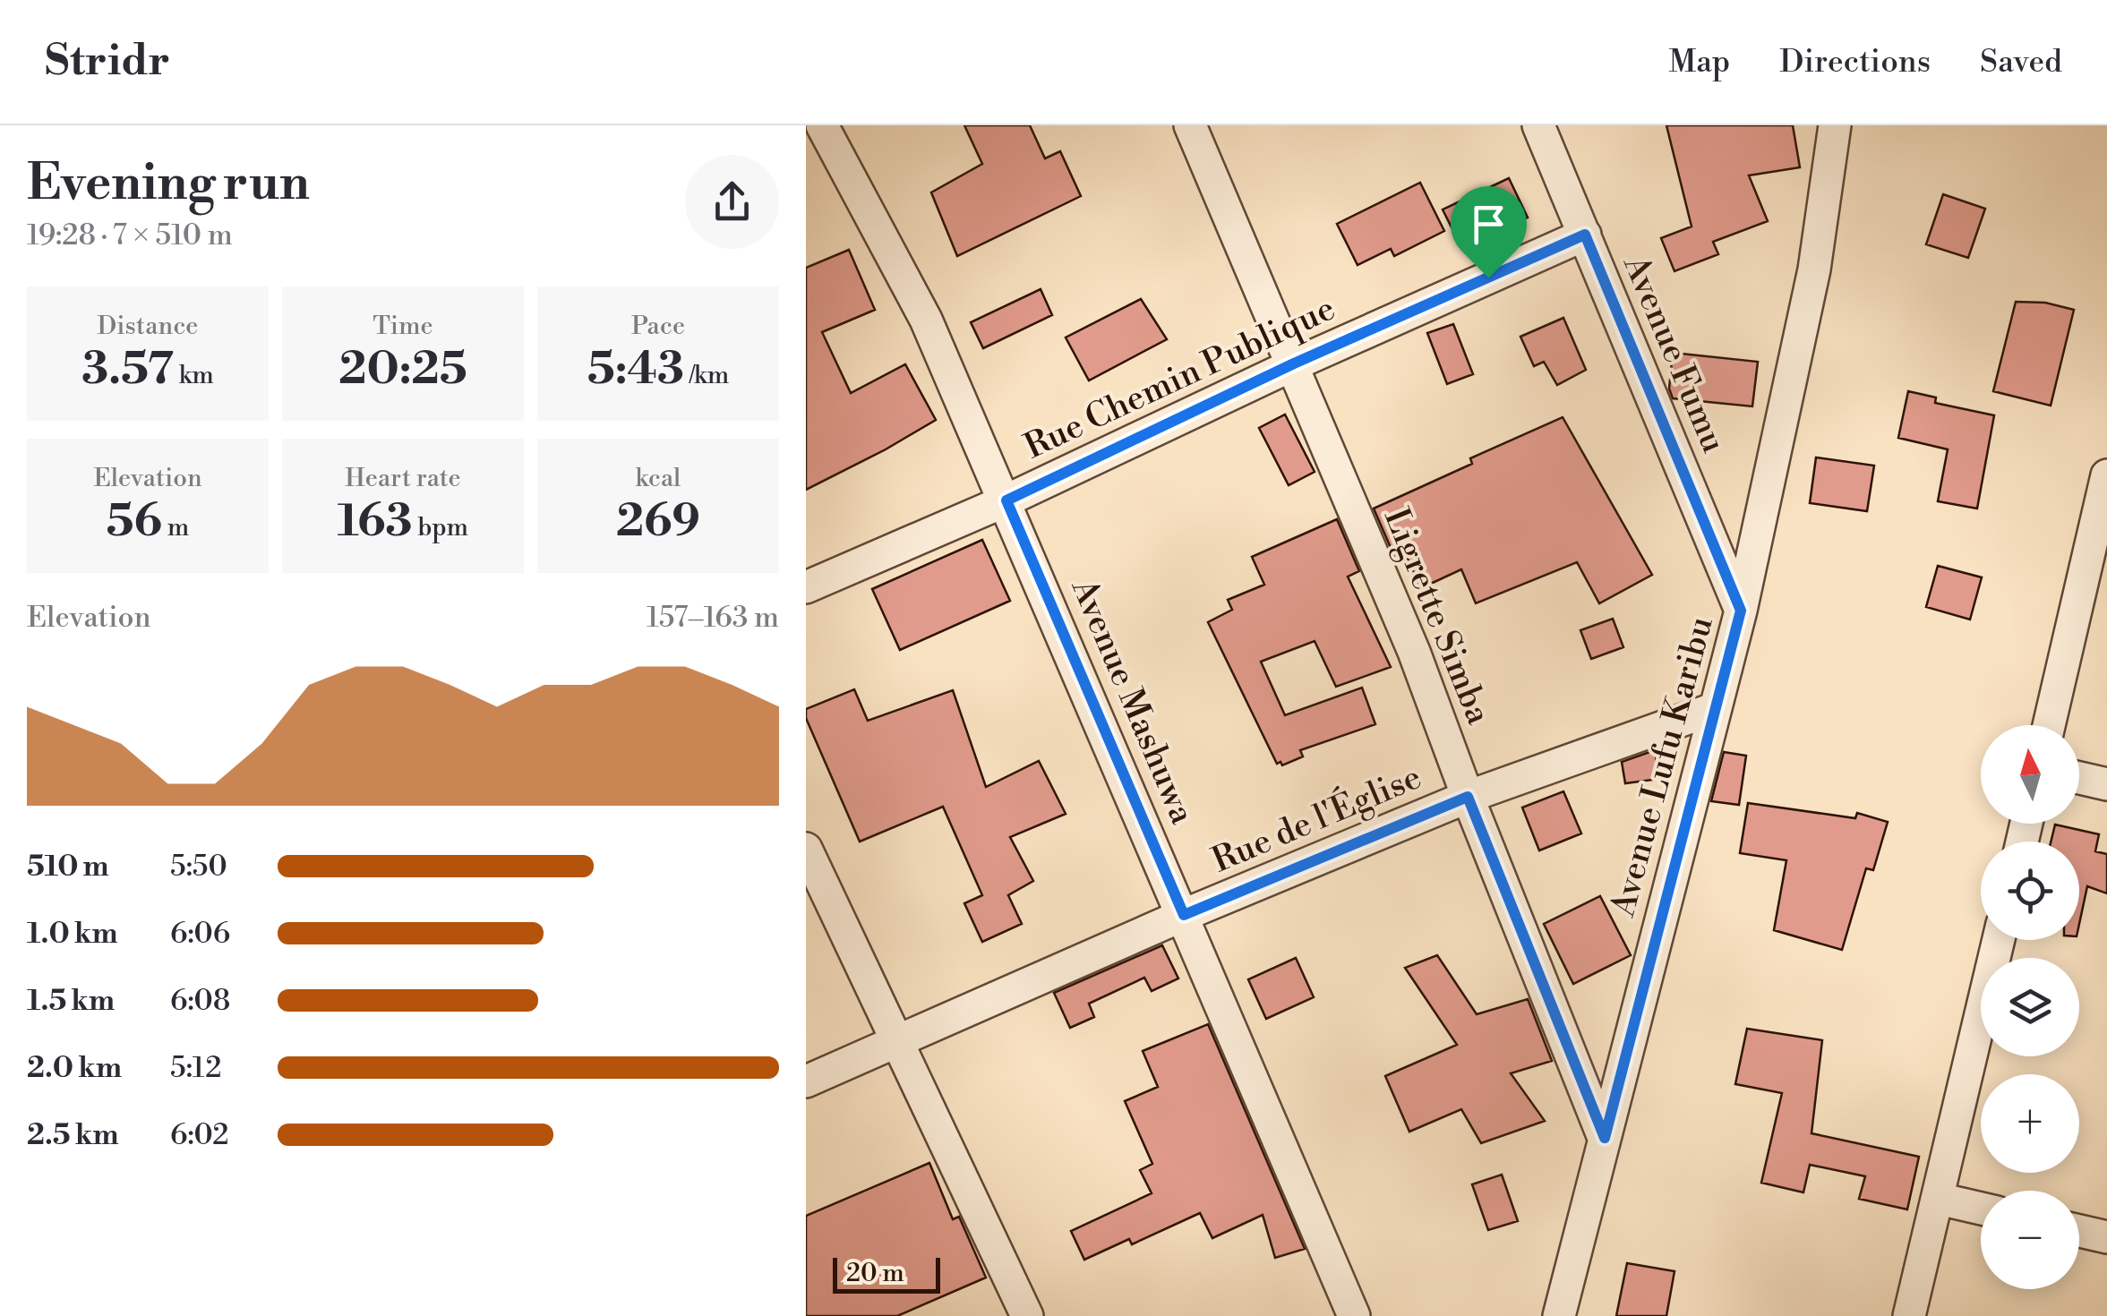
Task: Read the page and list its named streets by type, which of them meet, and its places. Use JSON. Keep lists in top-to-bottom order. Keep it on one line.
{"streets":{"street":["Avenue Fumu","Rue Chemin Publique","Ligrette Simba","Avenue Mashuwa","Avenue Lufu Karibu","Rue de l'Église"]},"crossings":[["Avenue Fumu","Rue Chemin Publique"],["Avenue Fumu","Avenue Lufu Karibu"],["Rue Chemin Publique","Ligrette Simba"],["Rue Chemin Publique","Avenue Mashuwa"],["Ligrette Simba","Avenue Lufu Karibu"],["Ligrette Simba","Rue de l'Église"],["Avenue Mashuwa","Rue de l'Église"],["Avenue Lufu Karibu","Rue de l'Église"]],"scale_bar":"20 m","north":"top","page":{"header":"Stridr","nav":["Map","Directions","Saved"],"heading":["Evening run","19:28 · 7 × 510 m"],"stats":[["Distance","3.57 km"],["Time","20:25"],["Pace","5:43 /km"],["Elevation","56 m"],["Heart rate","163 bpm"],["kcal","269"]],"chart":["Elevation","157–163 m"],"map_buttons":["+","−"],"list":[{"name":"510 m","note":"5:50"},{"name":"1.0 km","note":"6:06"},{"name":"1.5 km","note":"6:08"},{"name":"2.0 km","note":"5:12"},{"name":"2.5 km","note":"6:02"}],"scale":"20 m"}}
